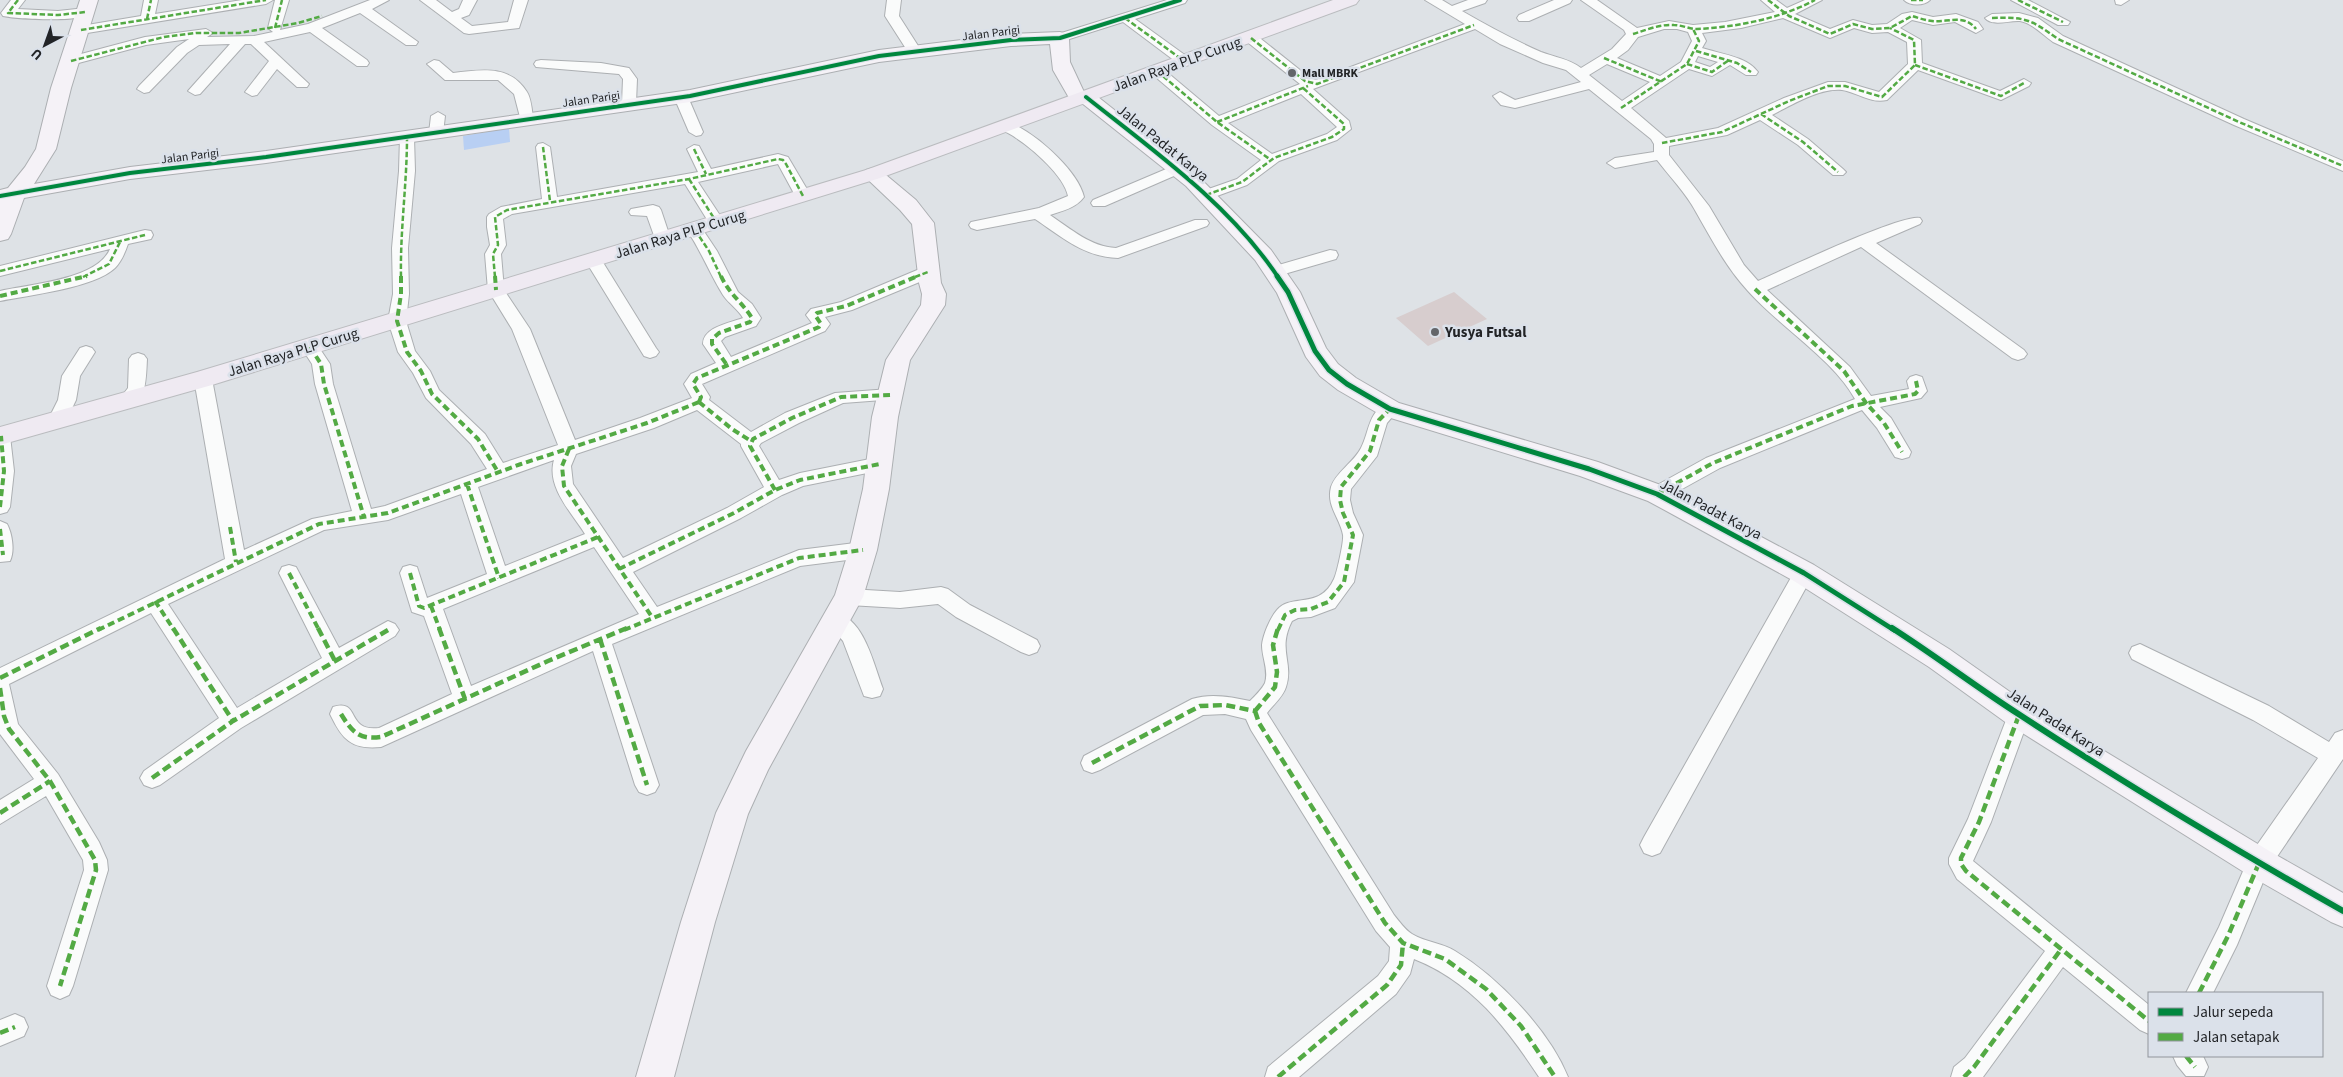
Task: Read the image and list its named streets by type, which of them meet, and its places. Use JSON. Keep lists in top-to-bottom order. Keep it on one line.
{"streets":{"main road":["Jalan Raya PLP Curug"],"street":["Jalan Parigi","Jalan Padat Karya"]},"crossings":[["Jalan Raya PLP Curug","Jalan Padat Karya"]],"places":["Mall MBRK","Yusya Futsal"],"legend":["Jalur sepeda","Jalan setapak"],"north":"bottom left"}
